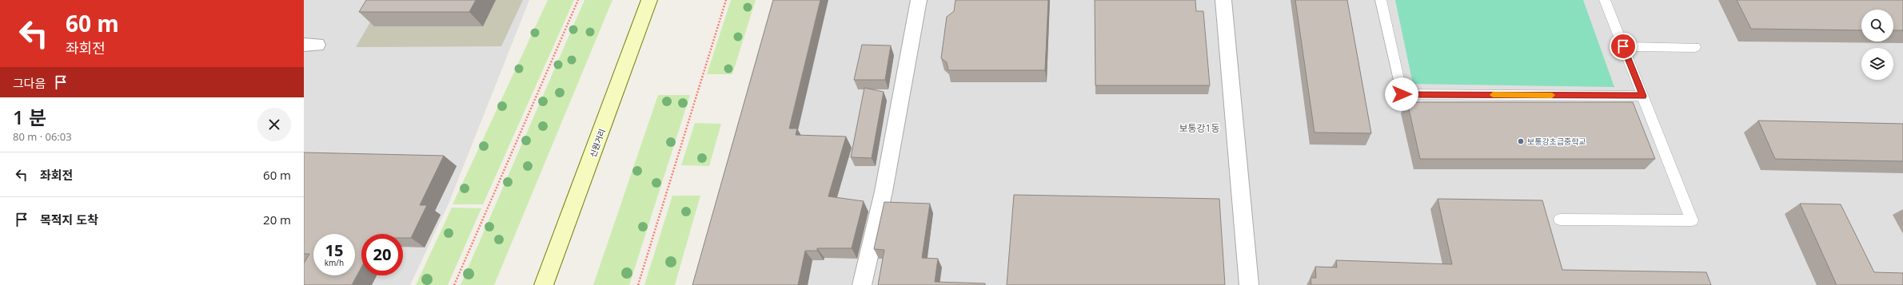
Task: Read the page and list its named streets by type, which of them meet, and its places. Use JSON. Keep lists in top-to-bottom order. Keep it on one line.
{"streets":{"main road":["신원거리"]},"districts":["보통강1동"],"places":["보통강초급중학교"],"page":{"turn":["60 m","좌회전"],"then":"그다음","heading":["1 분","80 m · 06:03"],"list":[{"name":"좌회전","value":"60 m"},{"name":"목적지 도착","value":"20 m"}],"speed":"15 km/h","limit":"20"}}
